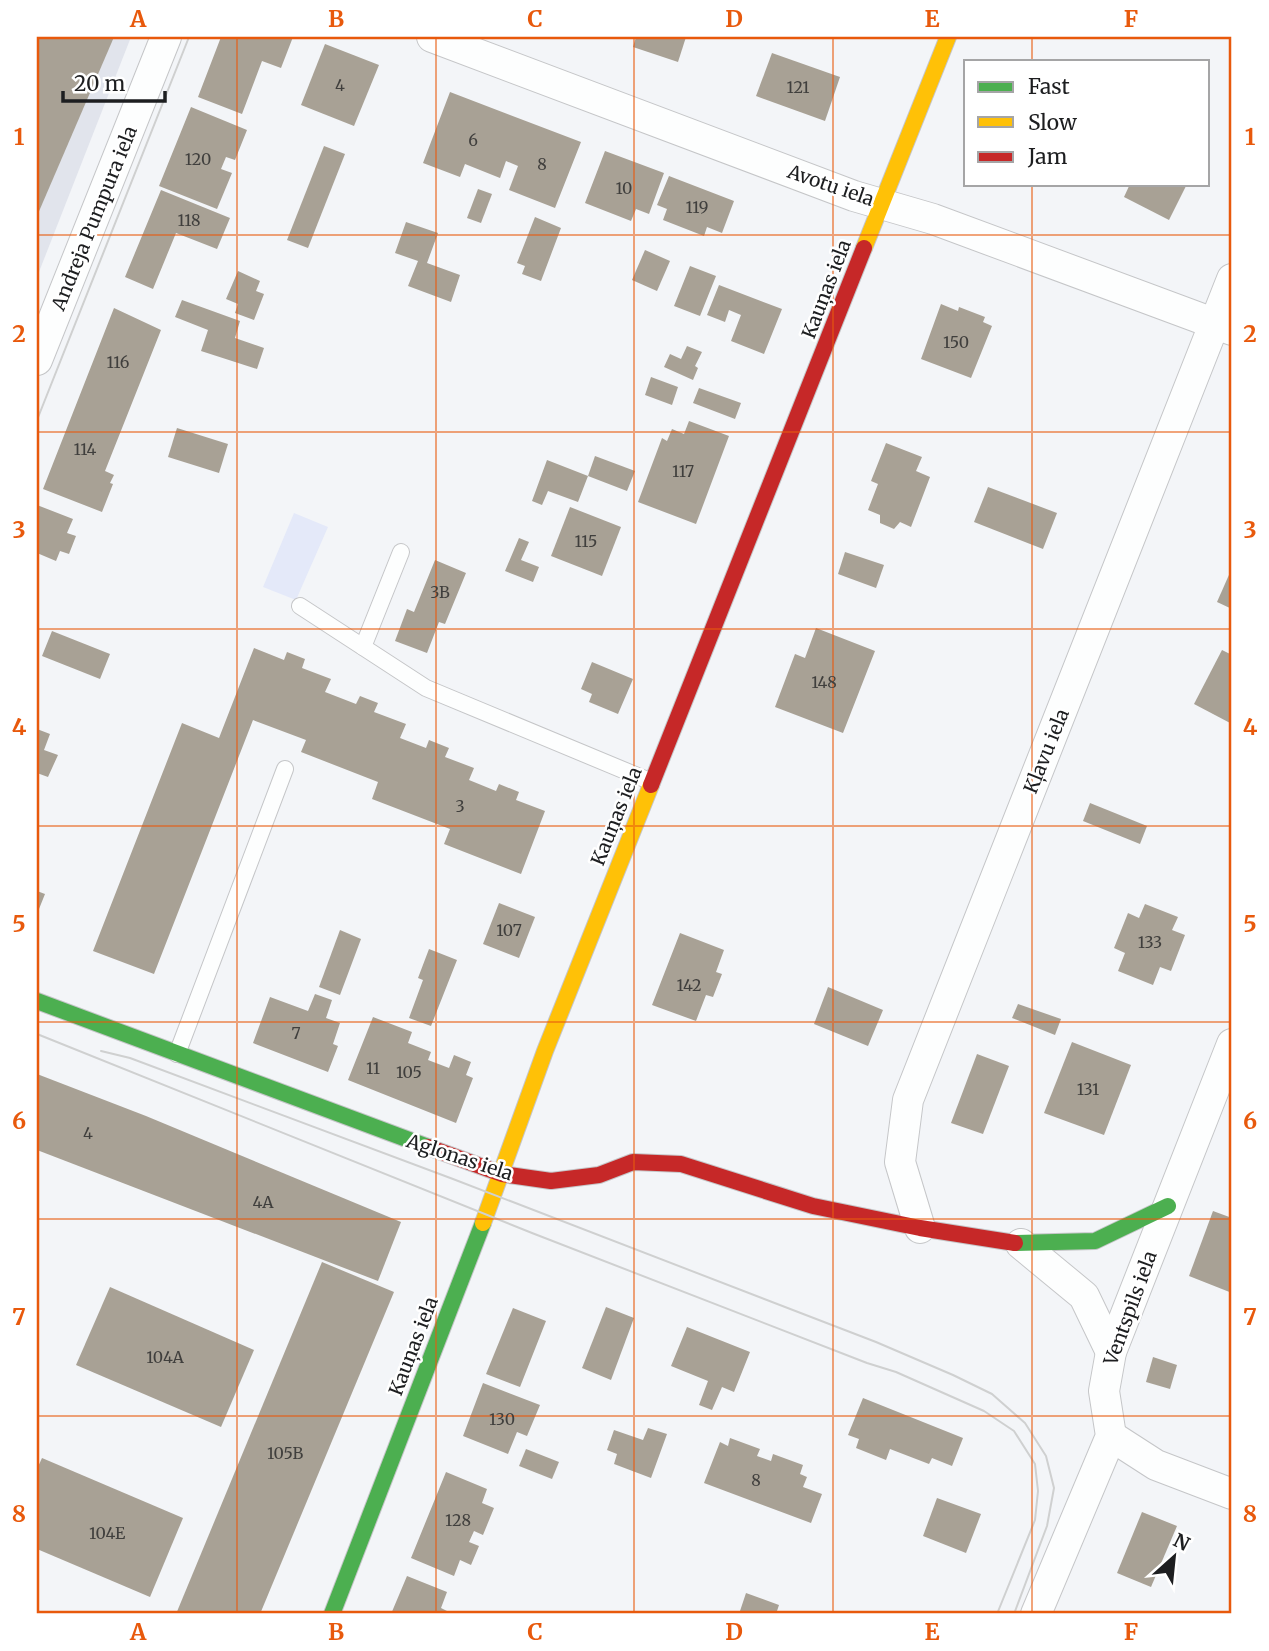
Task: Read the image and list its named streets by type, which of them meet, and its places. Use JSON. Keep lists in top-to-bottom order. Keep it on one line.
{"streets":{"street":["Avotu iela","Andreja Pumpura iela","Kauņas iela","Kļavu iela","Aglonas iela","Ventspils iela"]},"crossings":[["Avotu iela","Kauņas iela"],["Avotu iela","Kļavu iela"],["Kauņas iela","Aglonas iela"],["Kļavu iela","Aglonas iela"],["Aglonas iela","Ventspils iela"]],"house_numbers":["4","121","6","120","8","10","119","118","150","116","114","117","115","3B","148","3","107","133","142","7","11","105","131","4","4A","104A","130","105B","8","128","104E"],"legend":["Fast","Slow","Jam"],"scale_bar":"20 m","north":"top right","grid":{"columns":["A","B","C","D","E","F"],"rows":["1","2","3","4","5","6","7","8"]}}
